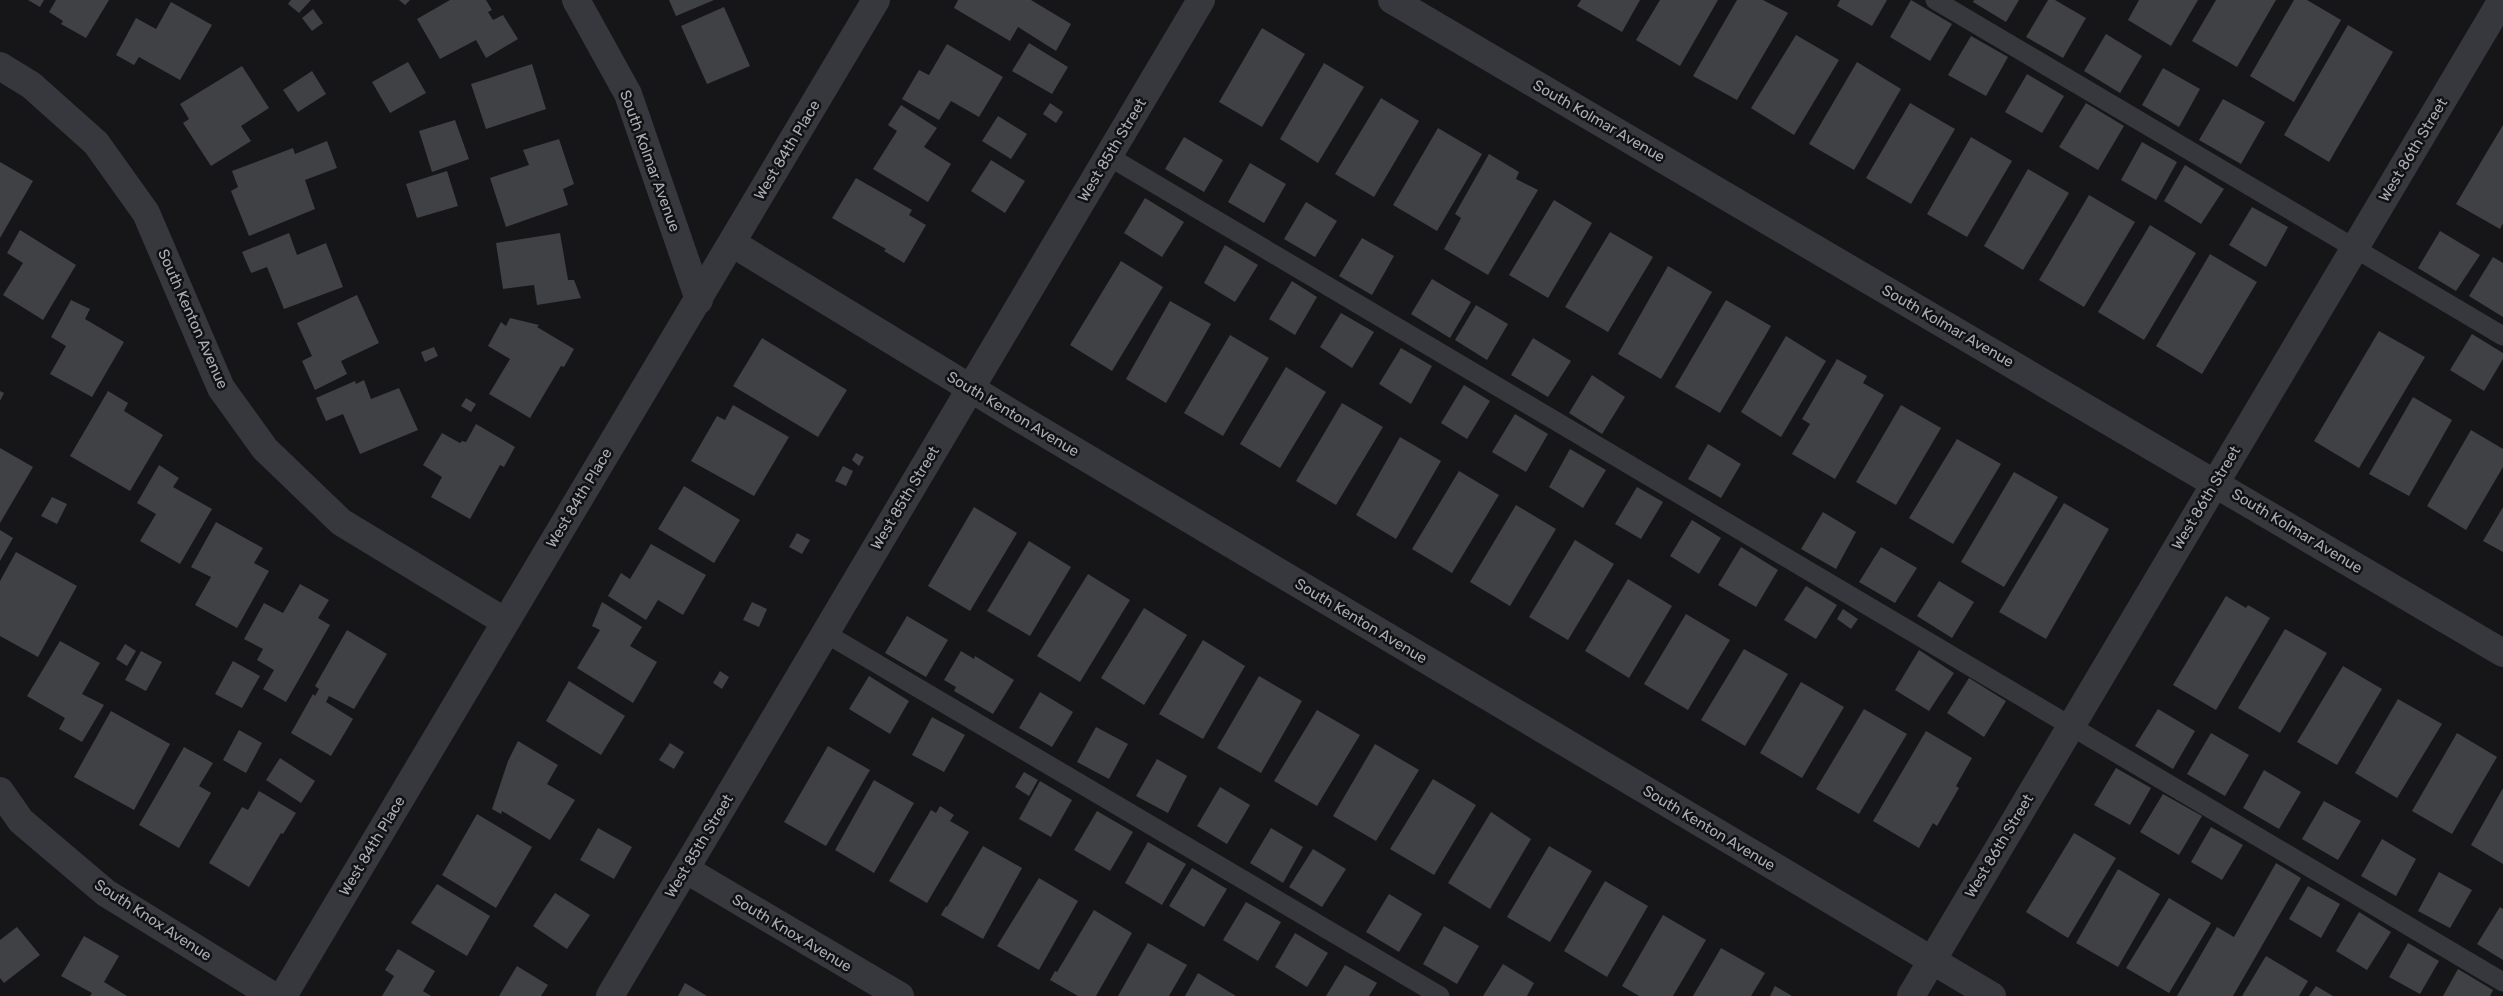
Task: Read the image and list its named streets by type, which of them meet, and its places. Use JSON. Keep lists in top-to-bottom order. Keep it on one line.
{"streets":{"street":["South Kolmar Avenue","West 84th Place","West 85th Street","West 86th Street","South Kenton Avenue","South Knox Avenue"]},"crossings":[["South Kolmar Avenue","West 84th Place"],["South Kolmar Avenue","West 86th Street"],["West 84th Place","South Kenton Avenue"],["West 85th Street","South Kenton Avenue"],["West 85th Street","South Knox Avenue"],["West 86th Street","South Kenton Avenue"]]}
